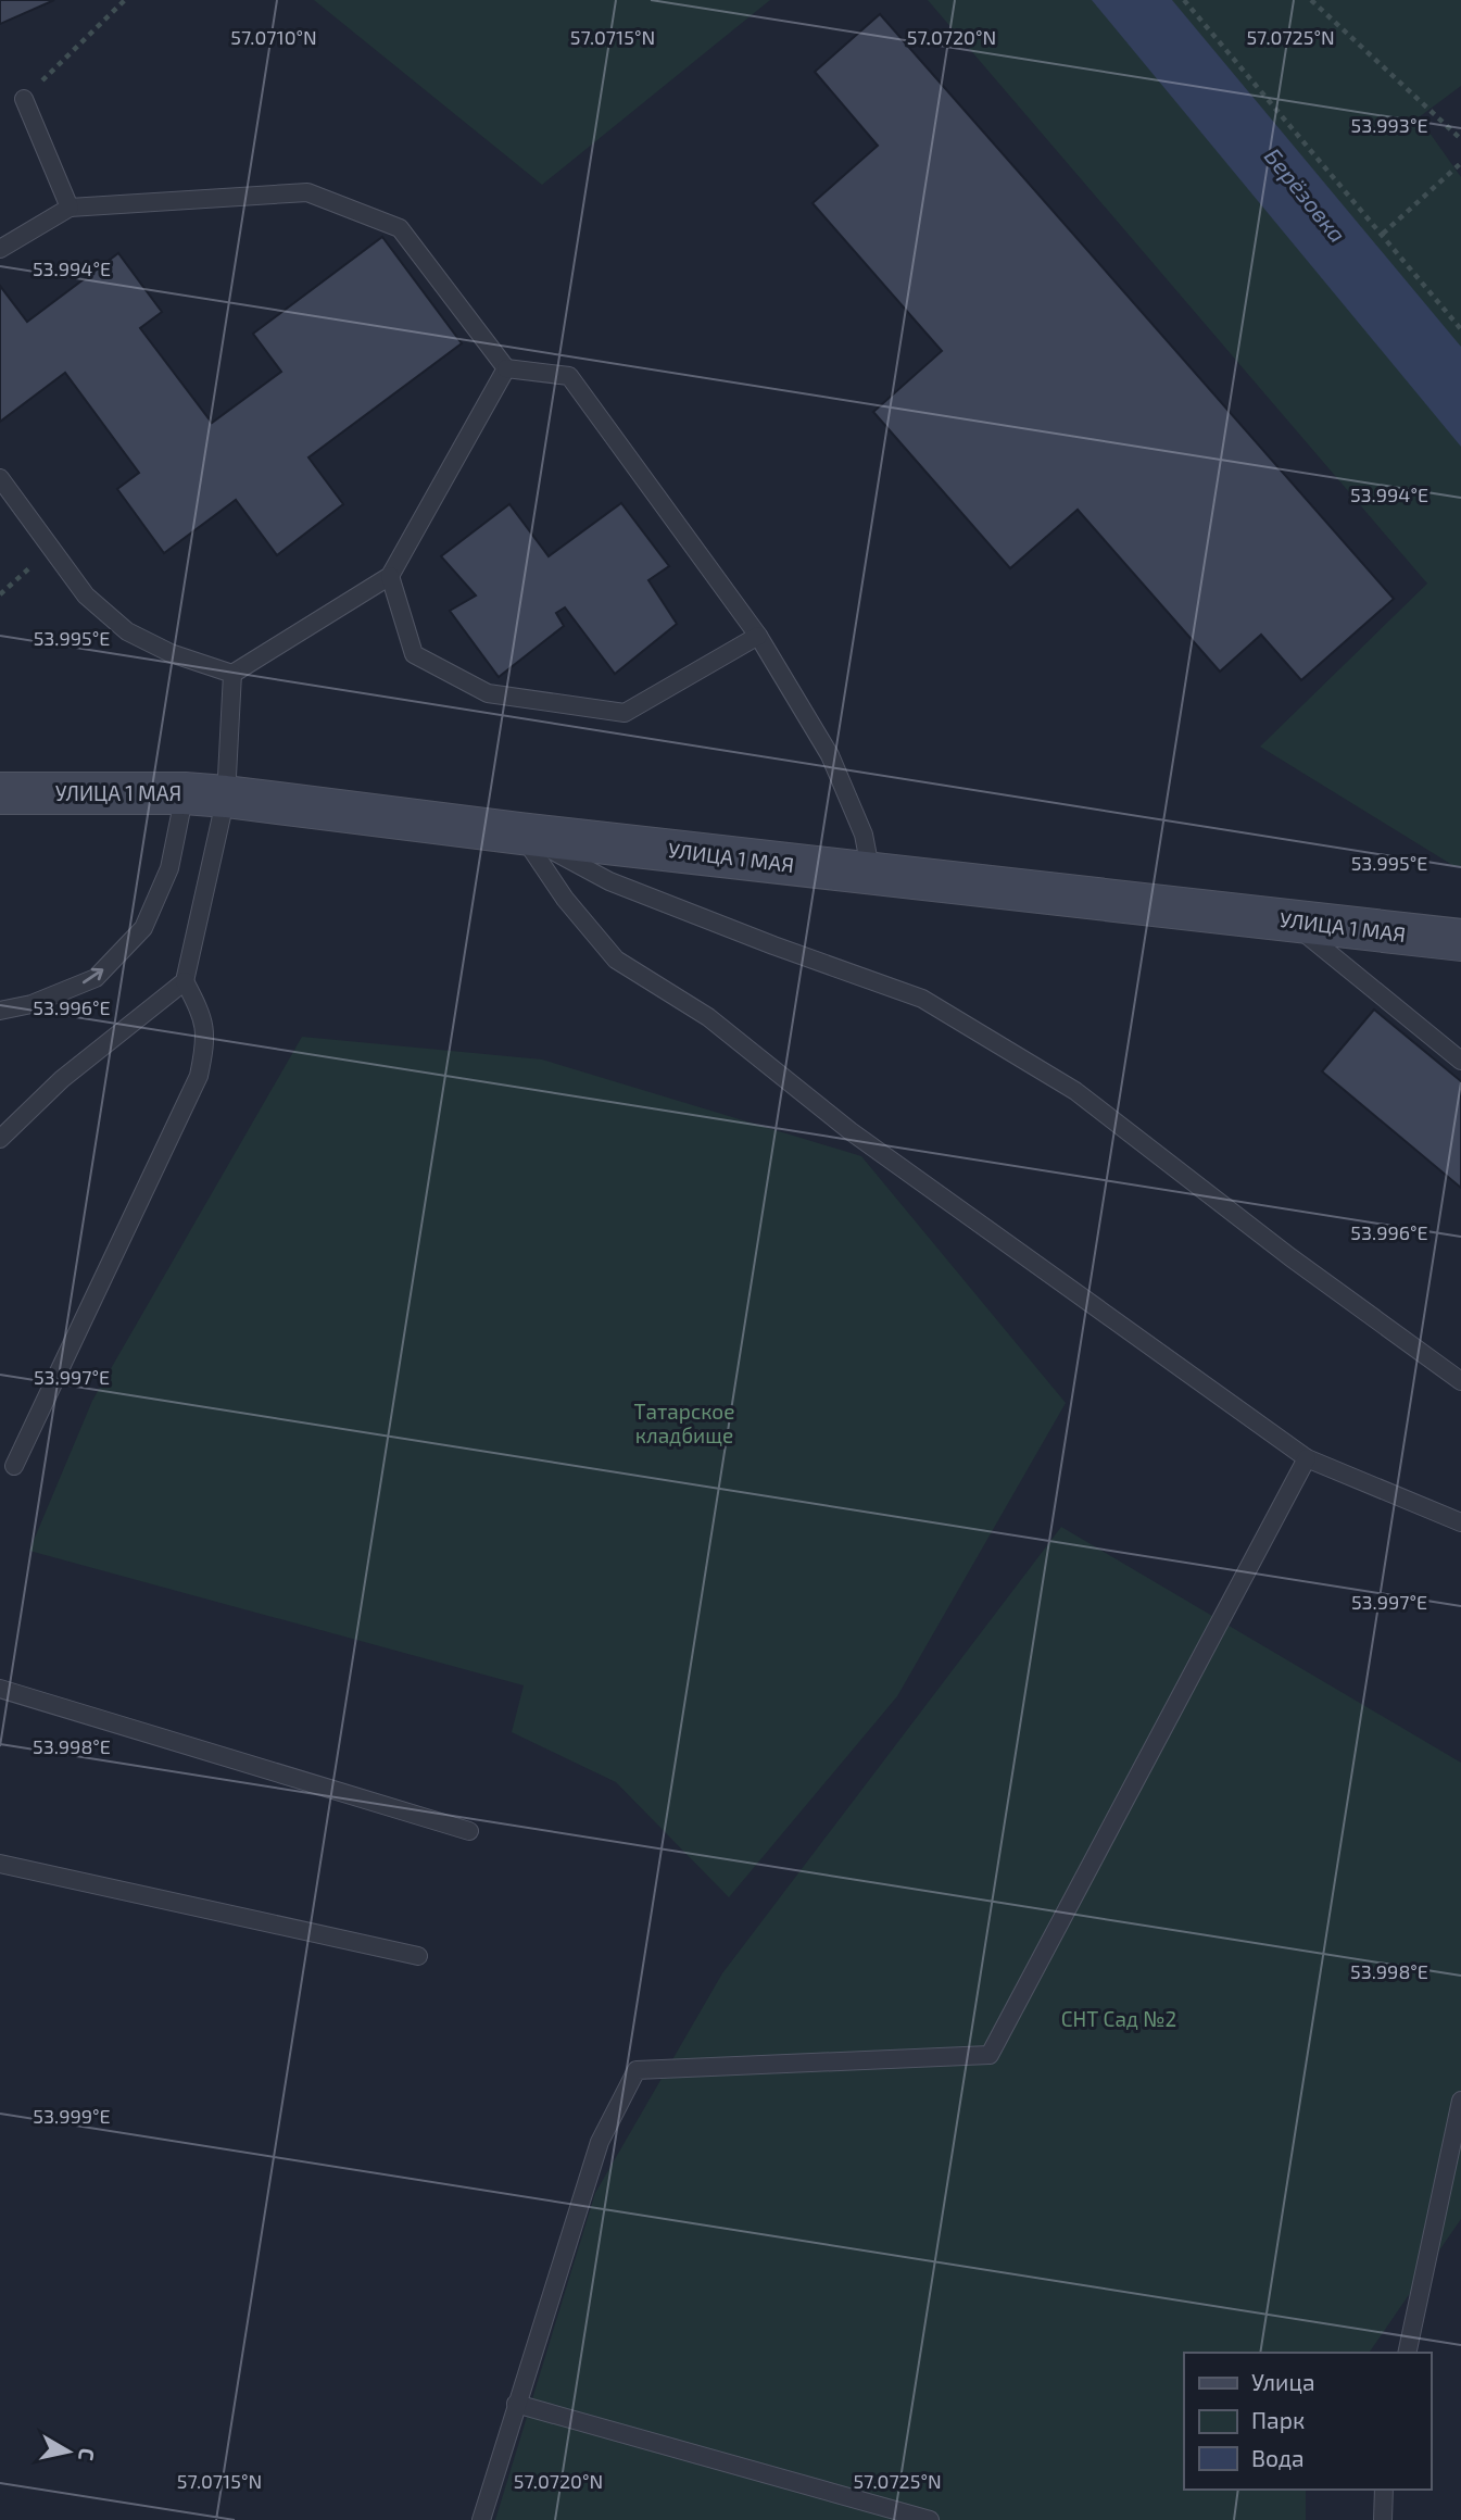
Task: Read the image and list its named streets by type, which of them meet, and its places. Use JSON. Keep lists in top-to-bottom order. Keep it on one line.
{"streets":{"main road":["УЛИЦА 1 МАЯ"]},"water":["Берёзовка"],"parks":["Татарское кладбище","СНТ Сад №2"],"legend":["Улица","Парк","Вода"],"north":"right","coordinates":["57.0710°N","57.0715°N","57.0720°N","57.0725°N","53.993°E","53.994°E","53.995°E","53.996°E","53.997°E","53.998°E","53.999°E"]}
